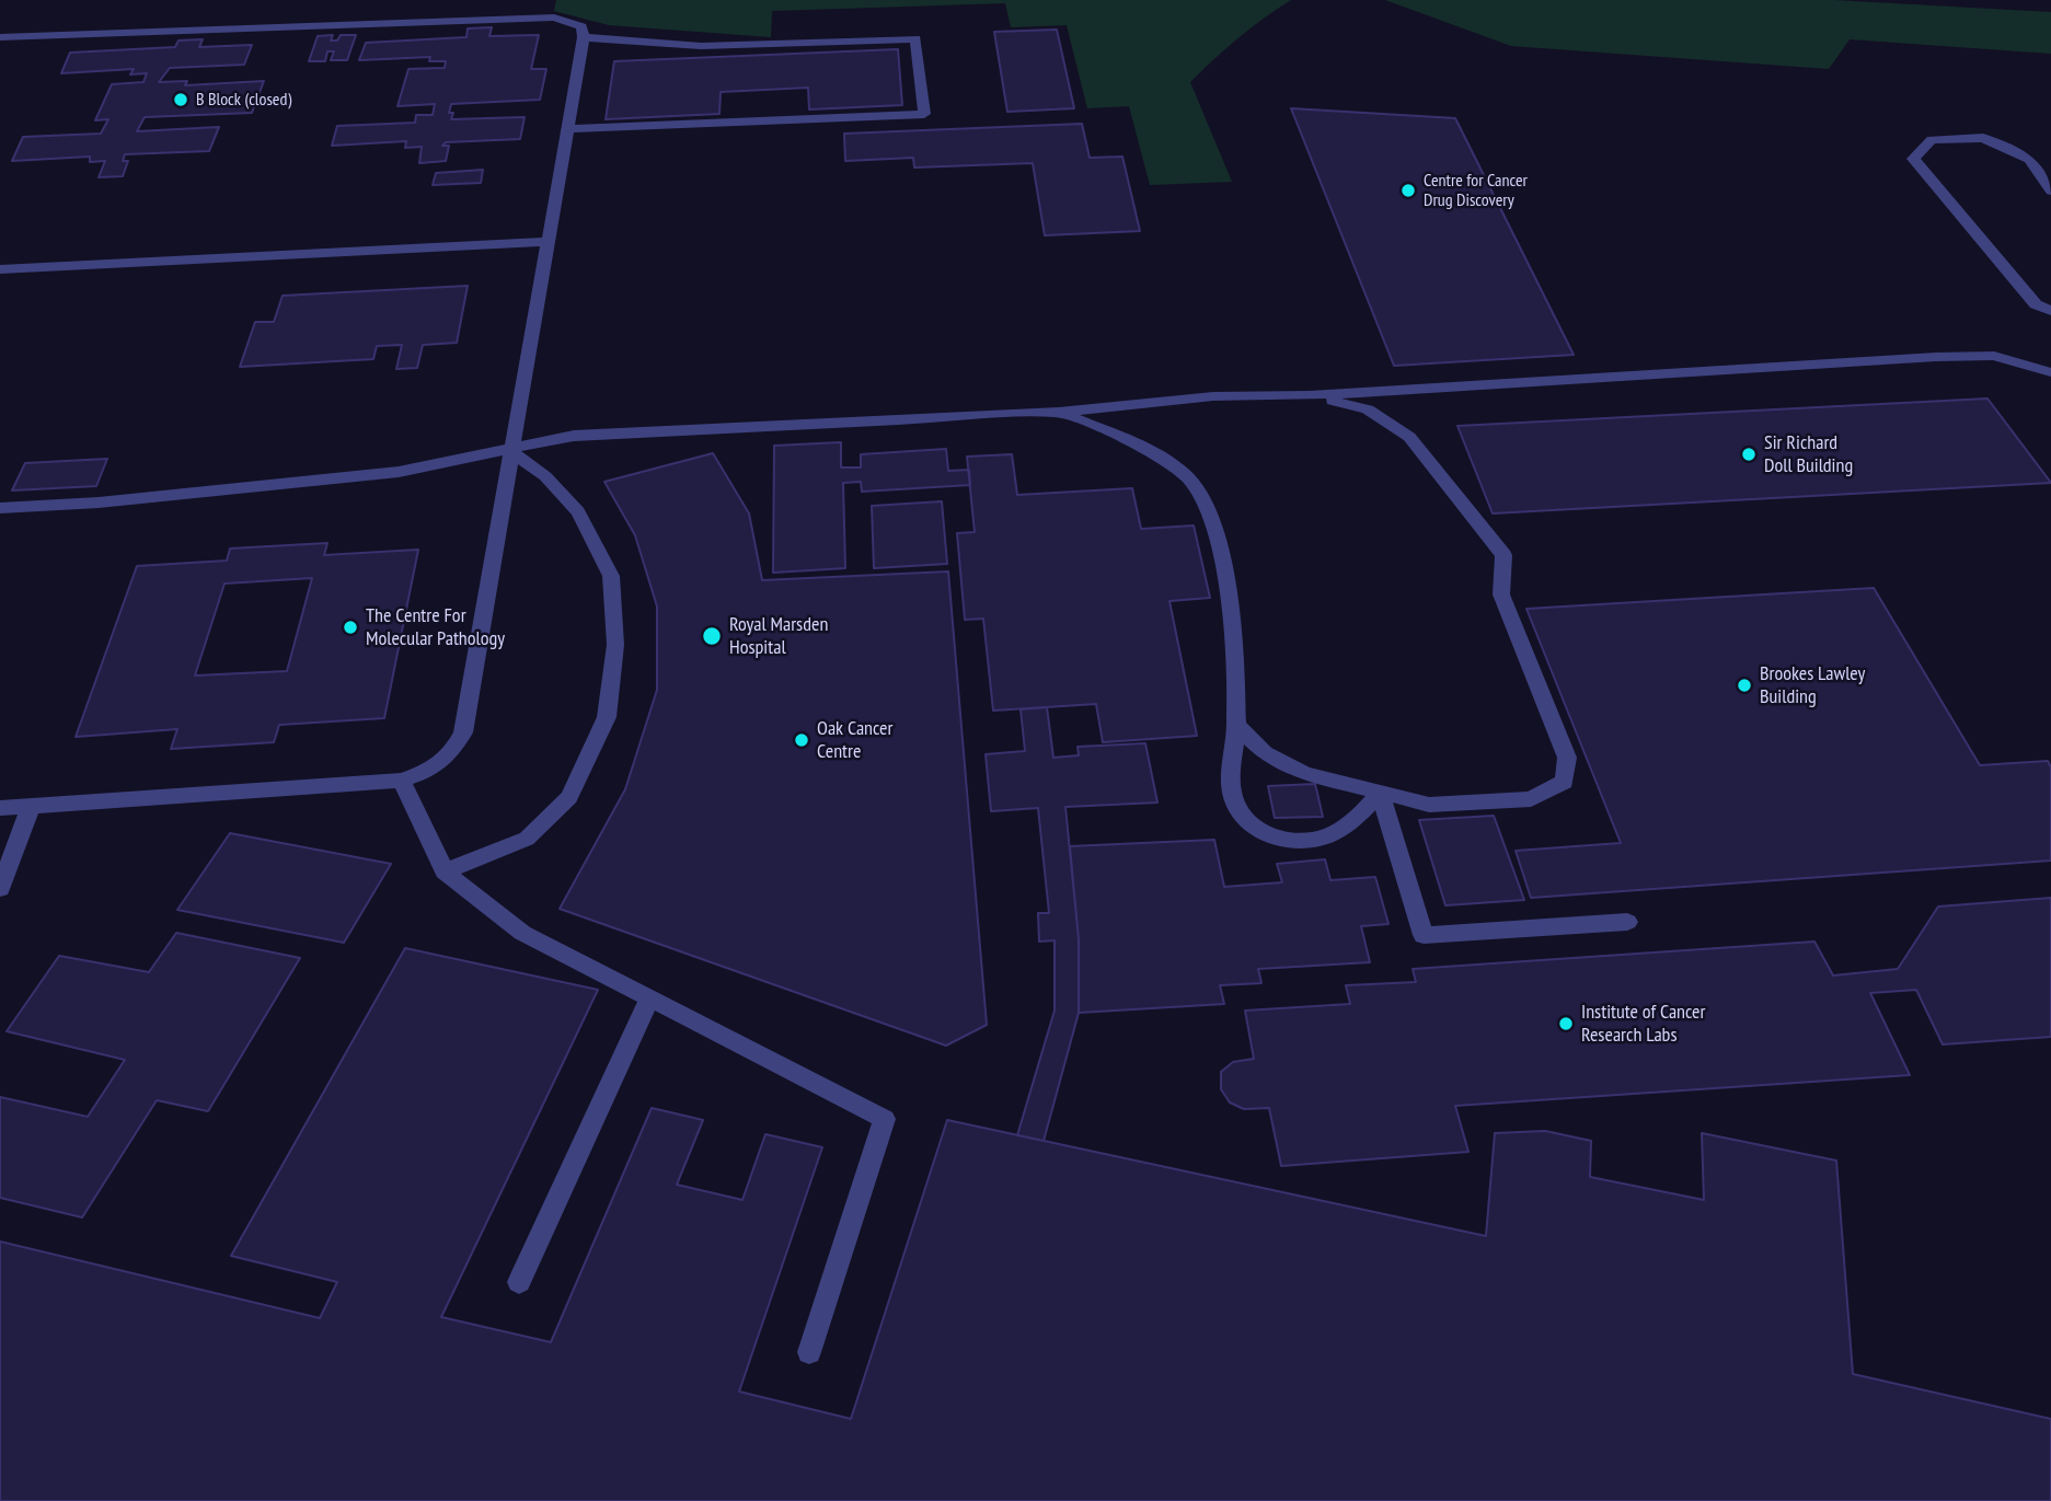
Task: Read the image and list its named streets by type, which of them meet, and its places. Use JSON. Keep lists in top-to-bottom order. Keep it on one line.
{"places":["B Block (closed)","Centre for Cancer Drug Discovery","Sir Richard Doll Building","The Centre For Molecular Pathology","Royal Marsden Hospital","Brookes Lawley Building","Oak Cancer Centre","Institute of Cancer Research Labs"]}
